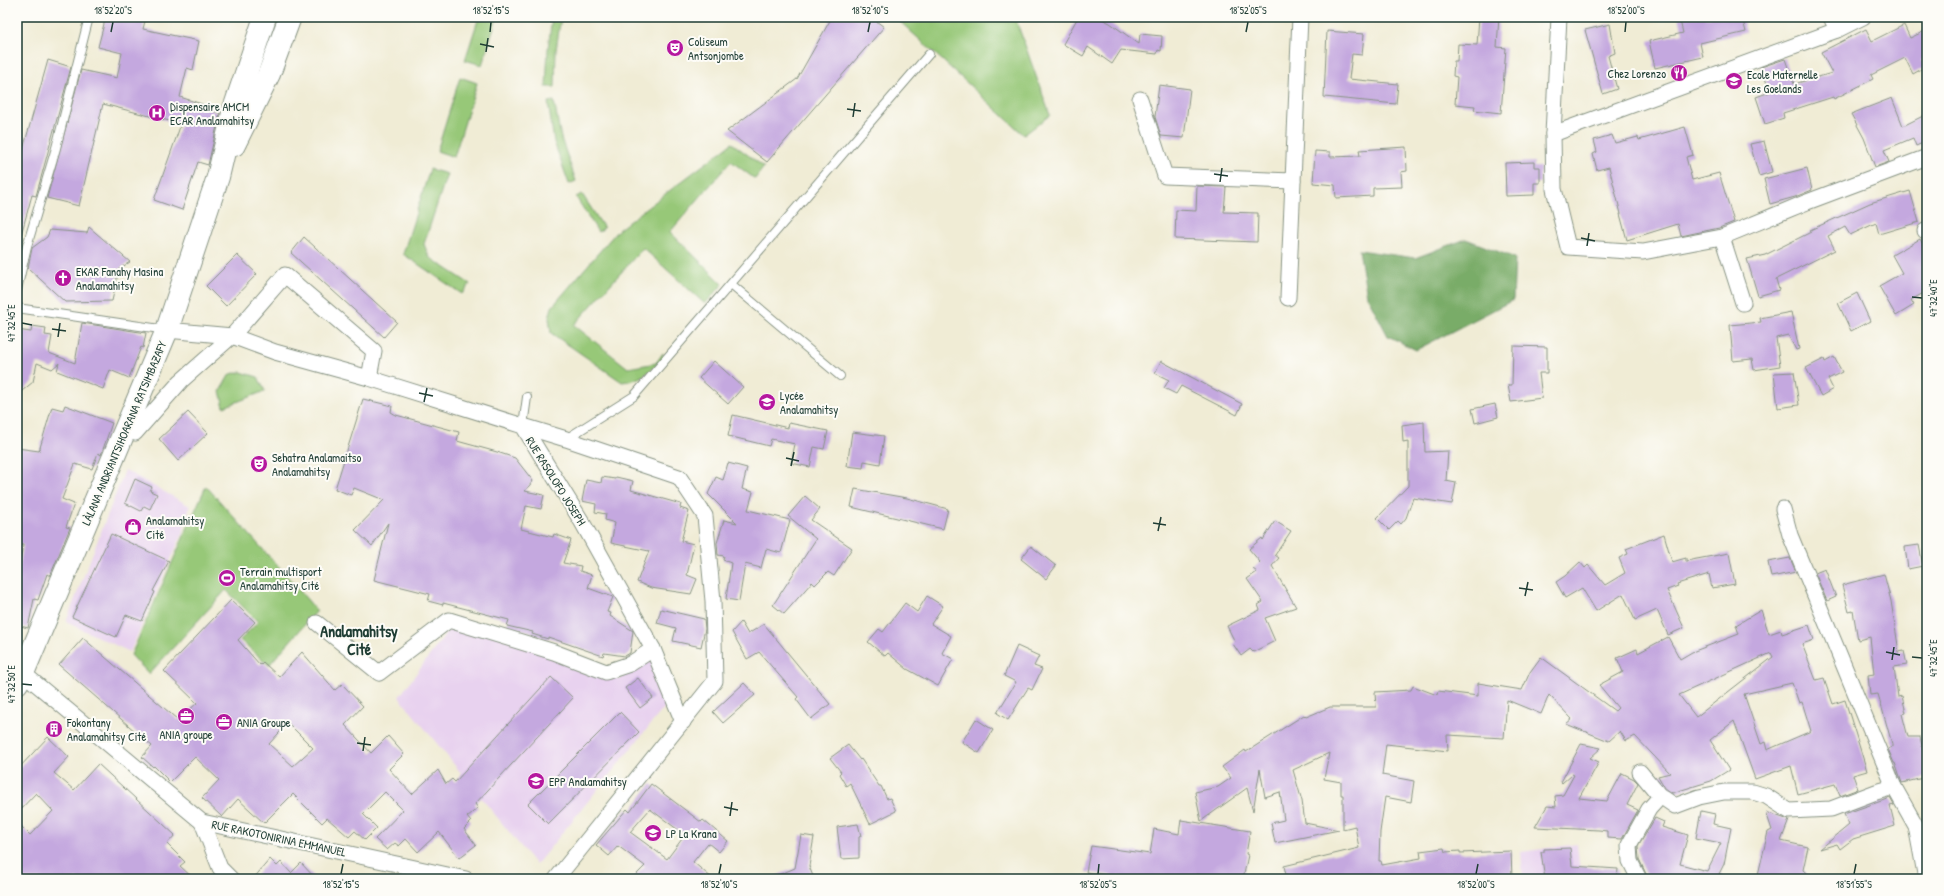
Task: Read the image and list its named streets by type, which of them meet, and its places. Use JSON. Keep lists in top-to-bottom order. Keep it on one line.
{"streets":{"main road":["LÀLANA ANDRIANTSIHOARANA RATSIMBAZAFY"],"street":["RUE RASOLOFO JOSEPH","RUE RAKOTONIRINA EMMANUEL"]},"crossings":[["LÀLANA ANDRIANTSIHOARANA RATSIMBAZAFY","RUE RASOLOFO JOSEPH"],["LÀLANA ANDRIANTSIHOARANA RATSIMBAZAFY","RUE RAKOTONIRINA EMMANUEL"]],"districts":["Analamahitsy Cité"],"places":{"theatre":["Coliseum Antsonjombe","Sehatra Analamaitso Analamahitsy"],"restaurant":["Chez Lorenzo"],"school or university":["Ecole Maternelle Les Goelands","Lycée Analamahitsy","EPP Analamahitsy","LP La Krana"],"hospital":["Dispensaire AMCM ECAR Analamahitsy"],"church":["EKAR Fanahy Masina Analamahitsy"],"shop":["Analamahitsy Cité"],"sports":["Terrain multisport Analamahitsy Cité"],"office":["ANIA groupe","ANIA Groupe"],"building":["Fokontany Analamahitsy Cité"]},"coordinates":["18°52'20\"S","18°52'15\"S","18°52'10\"S","18°52'05\"S","18°52'00\"S","47°32'40\"E","47°32'45\"E","47°32'50\"E","18°51'55\"S"]}
